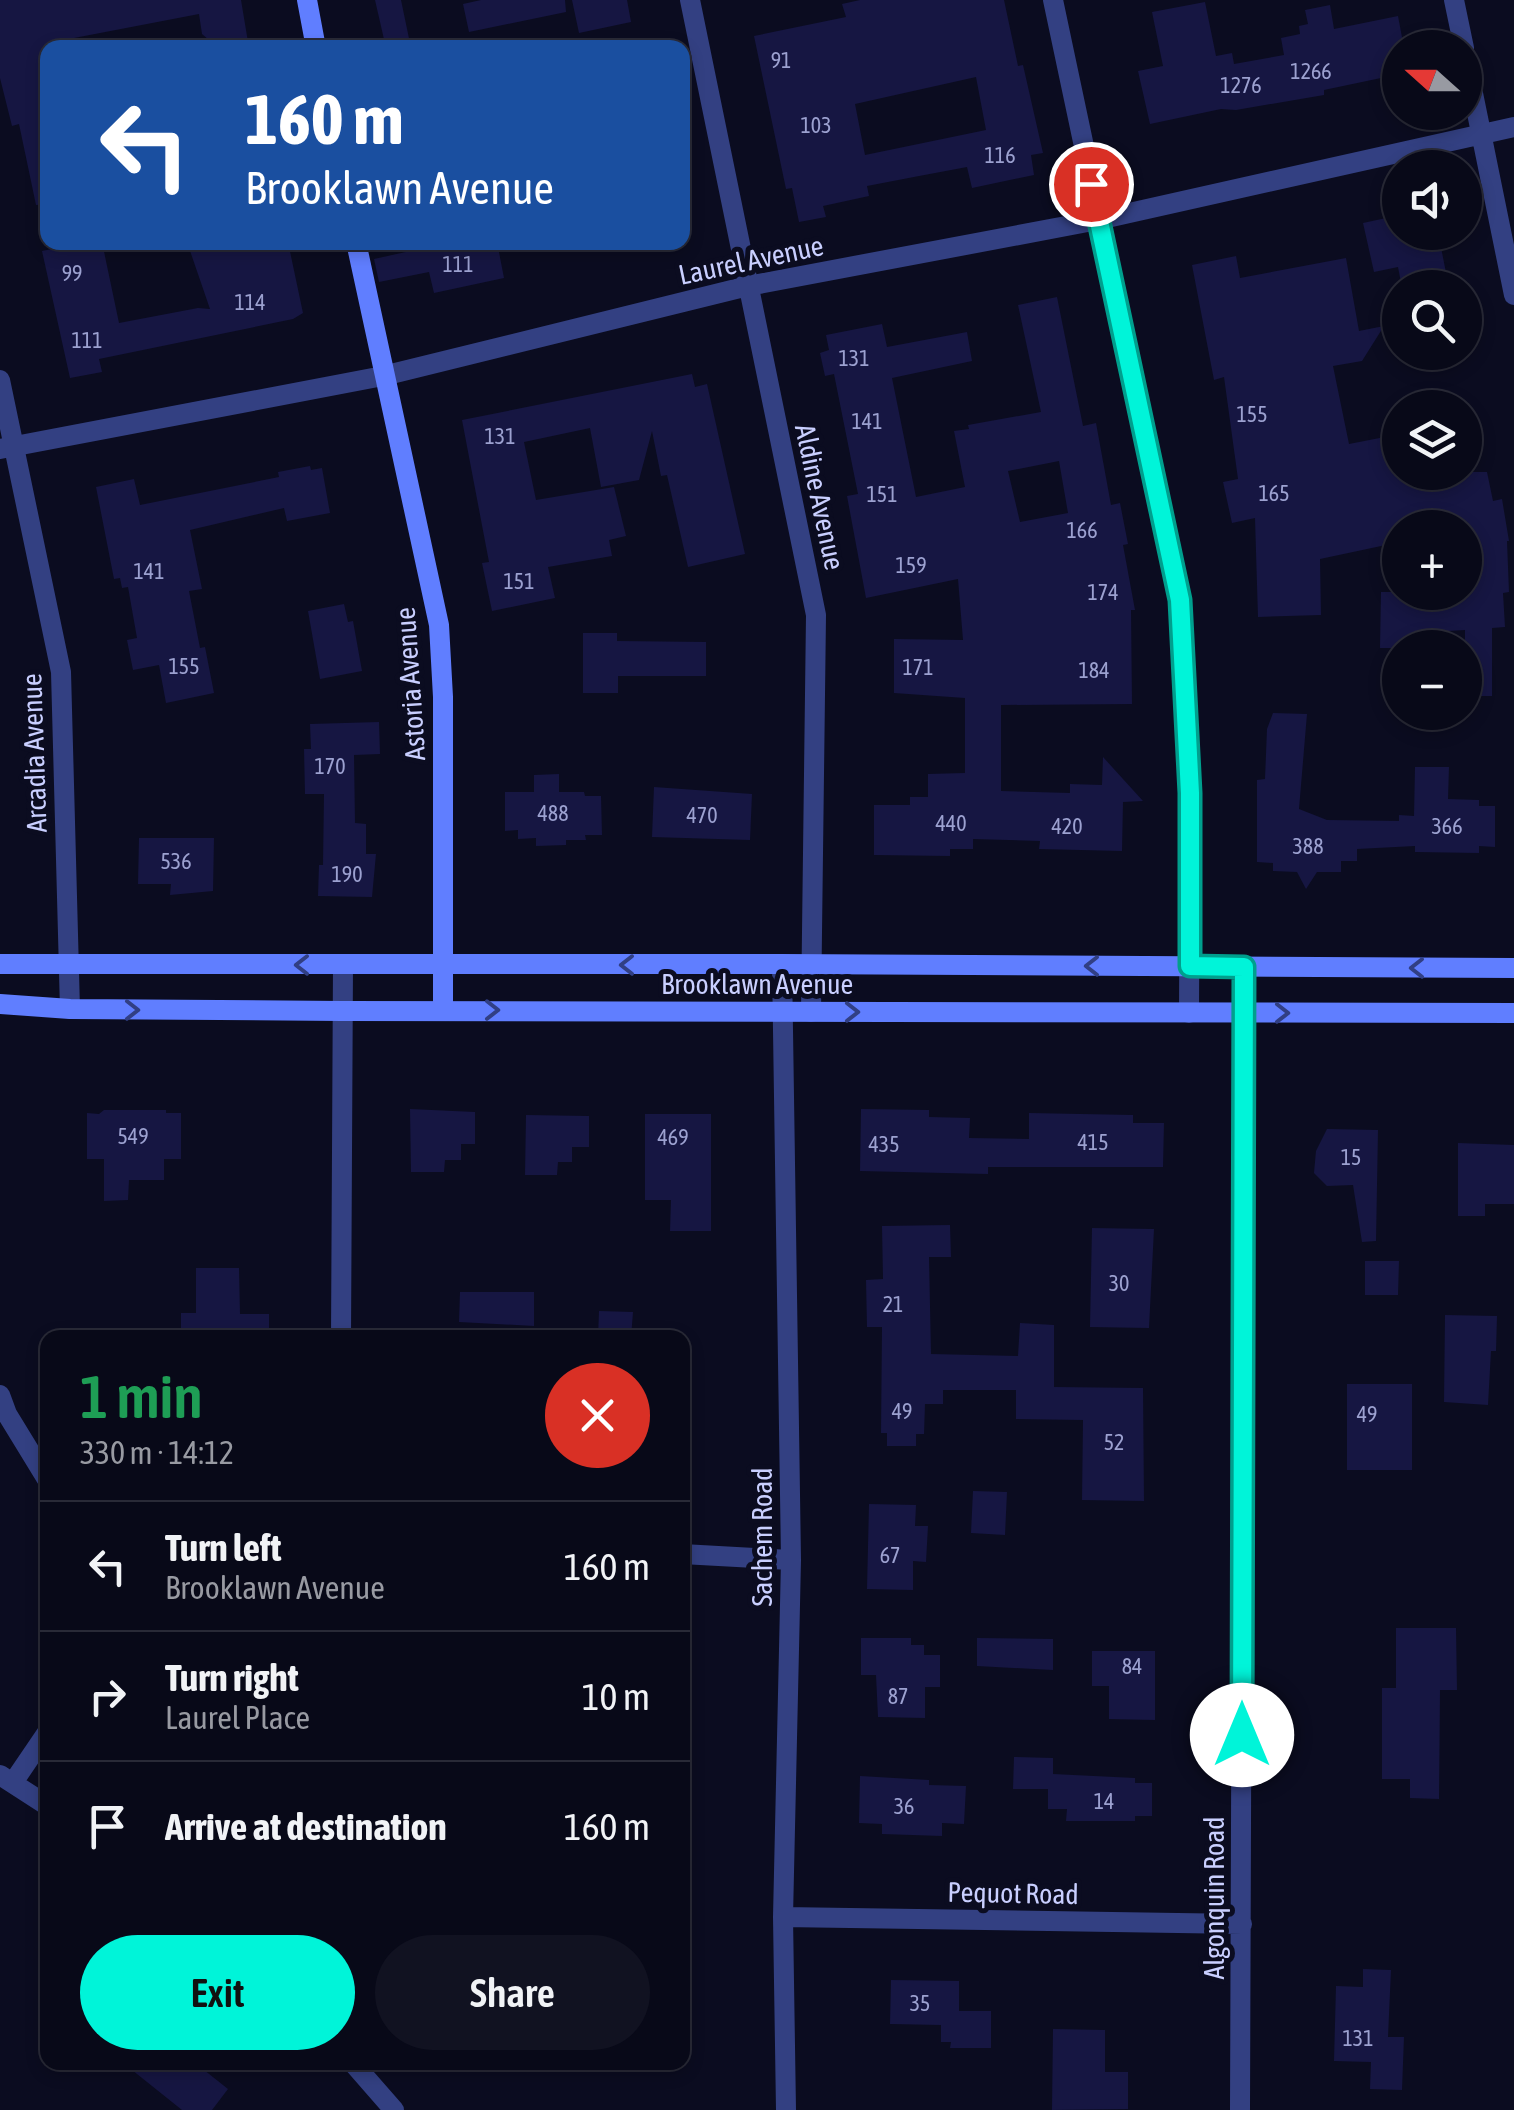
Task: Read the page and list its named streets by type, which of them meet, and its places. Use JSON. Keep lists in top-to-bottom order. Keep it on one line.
{"streets":{"main road":["Astoria Avenue","Brooklawn Avenue"],"street":["Laurel Avenue","Aldine Avenue","Arcadia Avenue","Sachem Road","Pequot Road","Algonquin Road"]},"crossings":[["Laurel Avenue","Aldine Avenue"],["Laurel Avenue","Astoria Avenue"],["Laurel Avenue","Arcadia Avenue"],["Aldine Avenue","Brooklawn Avenue"],["Astoria Avenue","Brooklawn Avenue"],["Arcadia Avenue","Brooklawn Avenue"],["Brooklawn Avenue","Sachem Road"],["Brooklawn Avenue","Algonquin Road"],["Sachem Road","Pequot Road"],["Pequot Road","Algonquin Road"]],"house_numbers":["91","1266","1276","103","116","111","99","114","111","131","155","141","131","165","151","166","159","141","151","174","155","171","184","170","488","470","440","420","366","388","536","190","549","469","415","435","15","30","21","49","49","52","67","84","87","14","36","35","131"],"north":"left","page":{"map_buttons":["+","−"],"turn":["160 m","Brooklawn Avenue"],"heading":["1 min","330 m · 14:12"],"list":[{"name":"Turn left","note":"Brooklawn Avenue","value":"160 m"},{"name":"Turn right","note":"Laurel Place","value":"10 m"},{"name":"Arrive at destination","value":"160 m"}],"buttons":["Exit","Share"]}}
